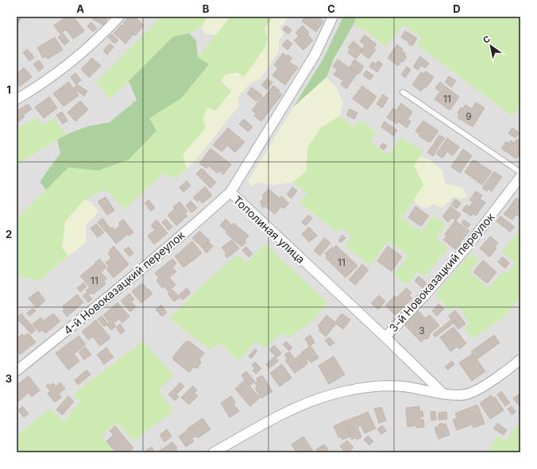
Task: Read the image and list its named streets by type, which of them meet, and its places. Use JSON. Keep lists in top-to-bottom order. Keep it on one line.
{"streets":{"street":["Тополиная улица","3-й Новоказацкий переулок","4-й Новоказацкий переулок"]},"crossings":[["Тополиная улица","3-й Новоказацкий переулок"],["Тополиная улица","4-й Новоказацкий переулок"]],"house_numbers":["11","9","11","11","3"],"north":"top left","grid":{"columns":["A","B","C","D"],"rows":["1","2","3"]}}
